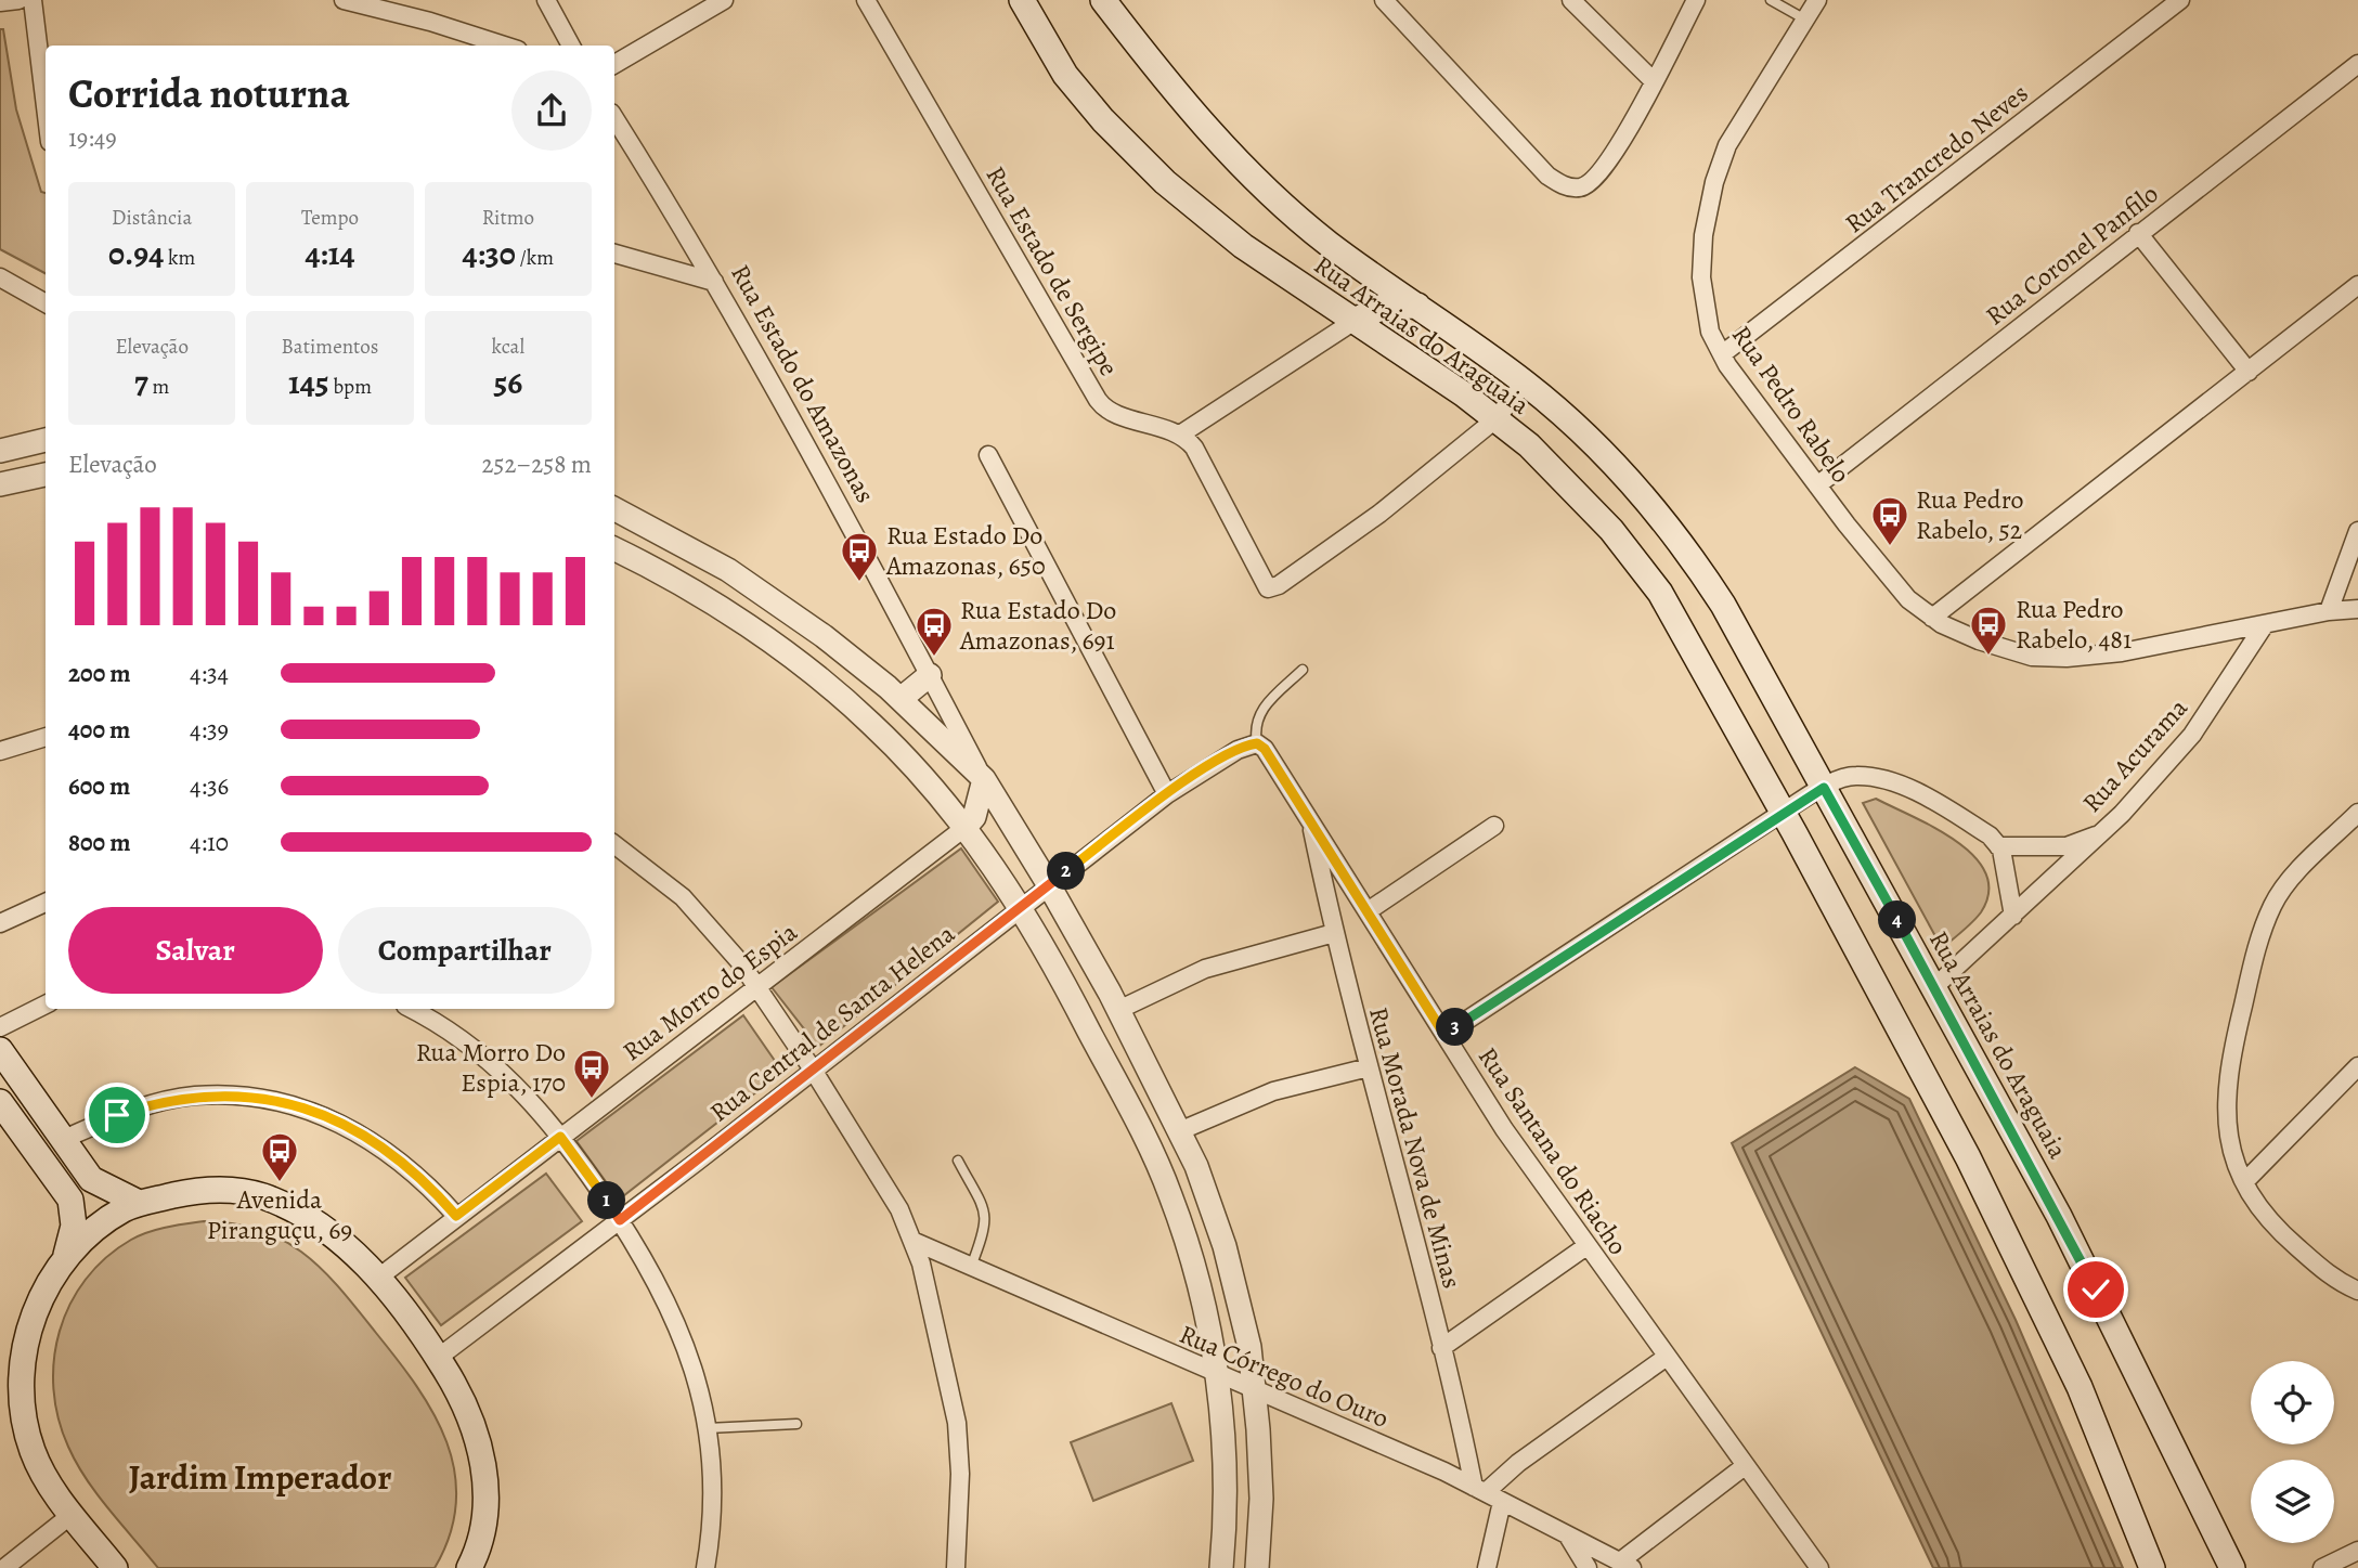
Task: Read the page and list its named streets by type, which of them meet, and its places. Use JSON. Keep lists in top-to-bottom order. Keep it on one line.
{"streets":{"main road":["Rua Arraias do Araguaia"],"street":["Rua Trancredo Neves","Rua Coronel Panfilo","Rua Estado de Sergipe","Rua Estado do Amazonas","Rua Pedro Rabelo","Rua Acurama","Rua Morro do Espia","Rua Central de Santa Helena","Rua Morada Nova de Minas","Rua Santana do Riacho","Rua Córrego do Ouro"]},"crossings":[["Rua Trancredo Neves","Rua Pedro Rabelo"],["Rua Coronel Panfilo","Rua Pedro Rabelo"],["Rua Estado do Amazonas","Rua Central de Santa Helena"],["Rua Estado do Amazonas","Rua Córrego do Ouro"],["Rua Pedro Rabelo","Rua Acurama"],["Rua Central de Santa Helena","Rua Santana do Riacho"],["Rua Morada Nova de Minas","Rua Santana do Riacho"],["Rua Morada Nova de Minas","Rua Córrego do Ouro"]],"districts":["Jardim Imperador"],"places":{"bus stop":["Rua Pedro Rabelo, 52","Rua Estado Do Amazonas, 650","Rua Pedro Rabelo, 481","Rua Estado Do Amazonas, 691","Rua Morro Do Espia, 170","Avenida Piranguçu, 69"]},"page":{"heading":["Corrida noturna","19:49"],"stats":[["Distância","0.94 km"],["Tempo","4:14"],["Ritmo","4:30 /km"],["Elevação","7 m"],["Batimentos","145 bpm"],["kcal","56"]],"chart":["Elevação","252–258 m"],"list":[{"name":"200 m","note":"4:34"},{"name":"400 m","note":"4:39"},{"name":"600 m","note":"4:36"},{"name":"800 m","note":"4:10"}],"pins":["2","4","3","1"],"buttons":["Salvar","Compartilhar"]}}
